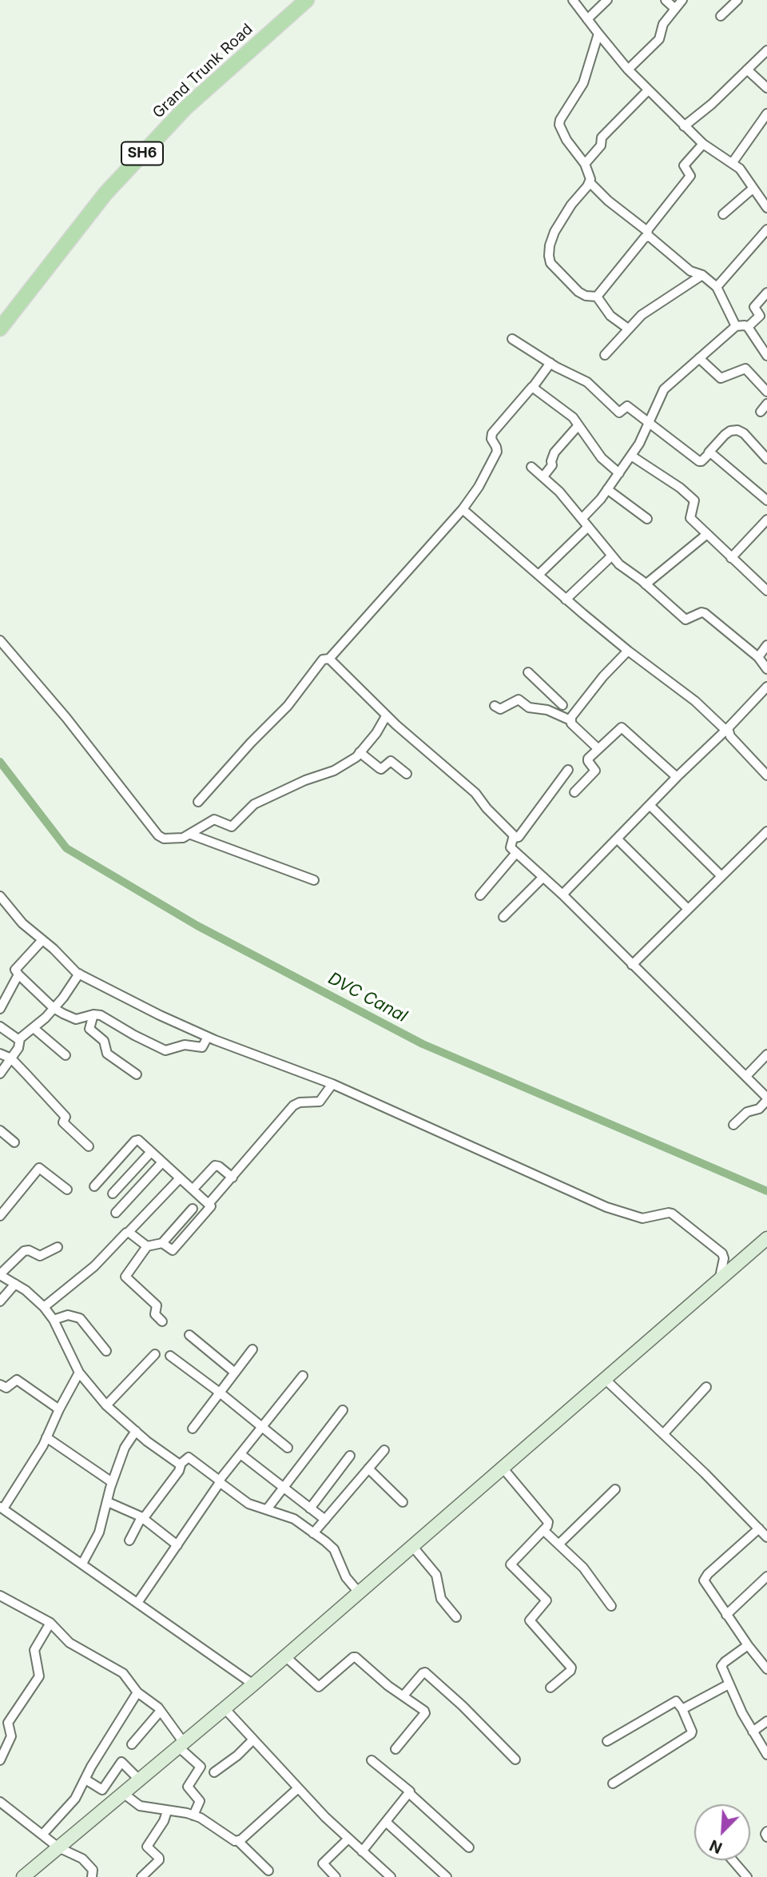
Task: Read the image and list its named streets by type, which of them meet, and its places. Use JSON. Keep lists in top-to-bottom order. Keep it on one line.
{"streets":{"main road":["Grand Trunk Road","SH6"]},"water":["DVC Canal"],"north":"bottom left"}
